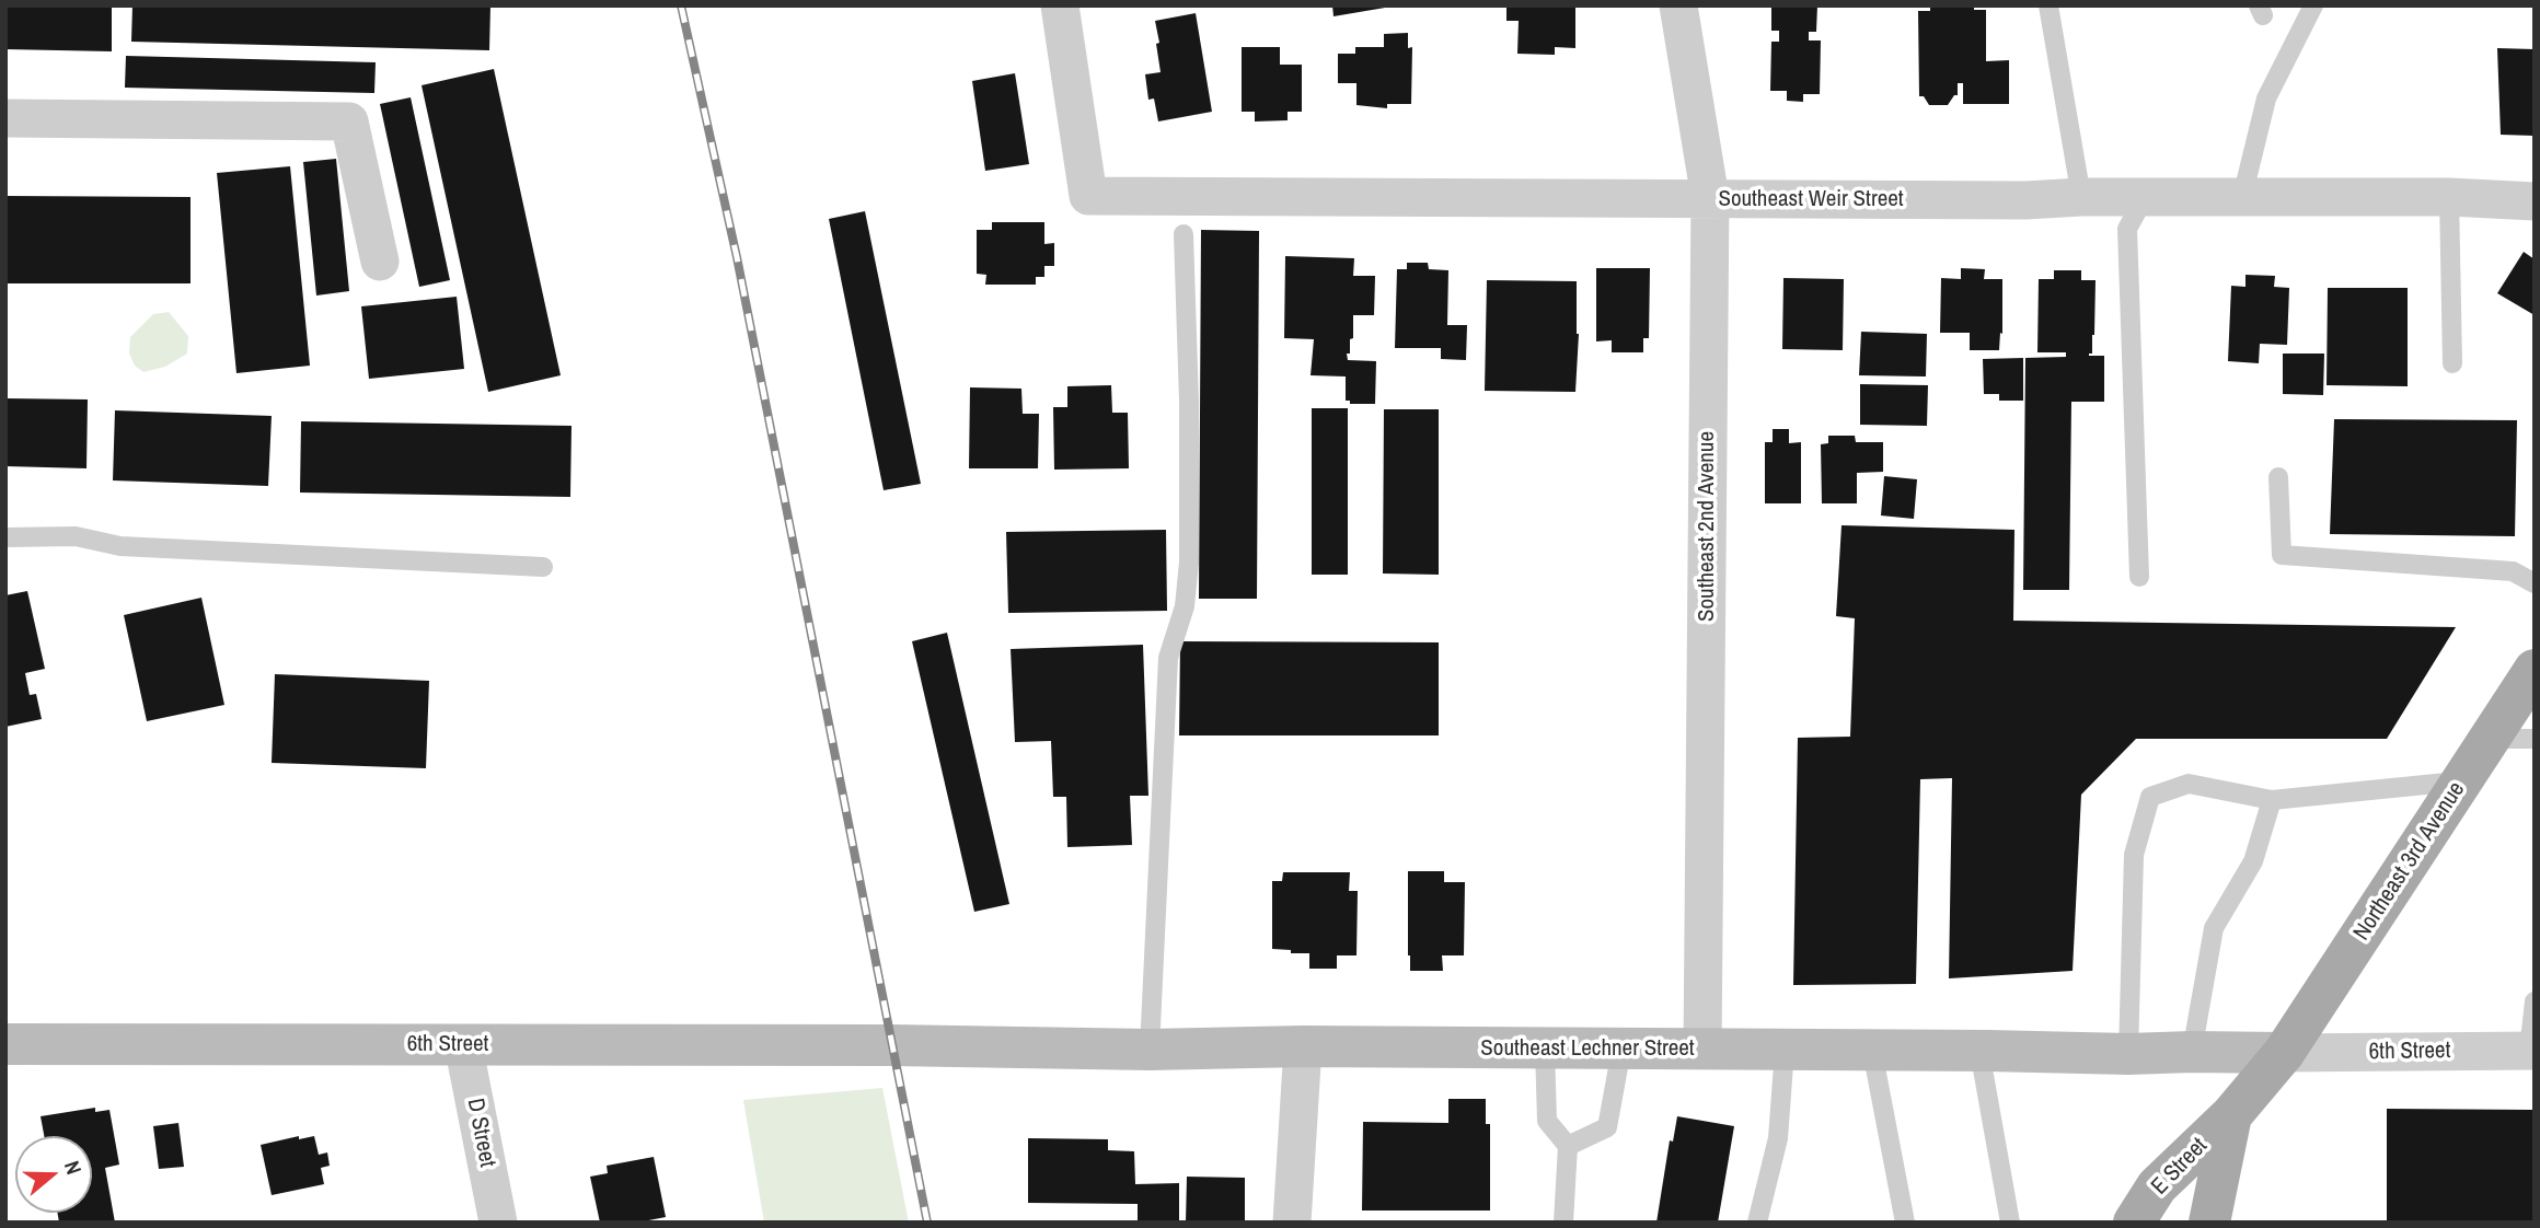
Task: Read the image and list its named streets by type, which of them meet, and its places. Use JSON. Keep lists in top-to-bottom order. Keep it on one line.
{"streets":{"main road":["Northeast 3rd Avenue","6th Street","Southeast Lechner Street","E Street"],"street":["Southeast Weir Street","Southeast 2nd Avenue","D Street"]},"crossings":[["Southeast Weir Street","Southeast 2nd Avenue"],["Southeast 2nd Avenue","Southeast Lechner Street"],["Northeast 3rd Avenue","6th Street"],["Northeast 3rd Avenue","Southeast Lechner Street"],["Northeast 3rd Avenue","E Street"],["6th Street","Southeast Lechner Street"],["6th Street","D Street"],["6th Street","E Street"],["Southeast Lechner Street","E Street"]],"north":"right"}
